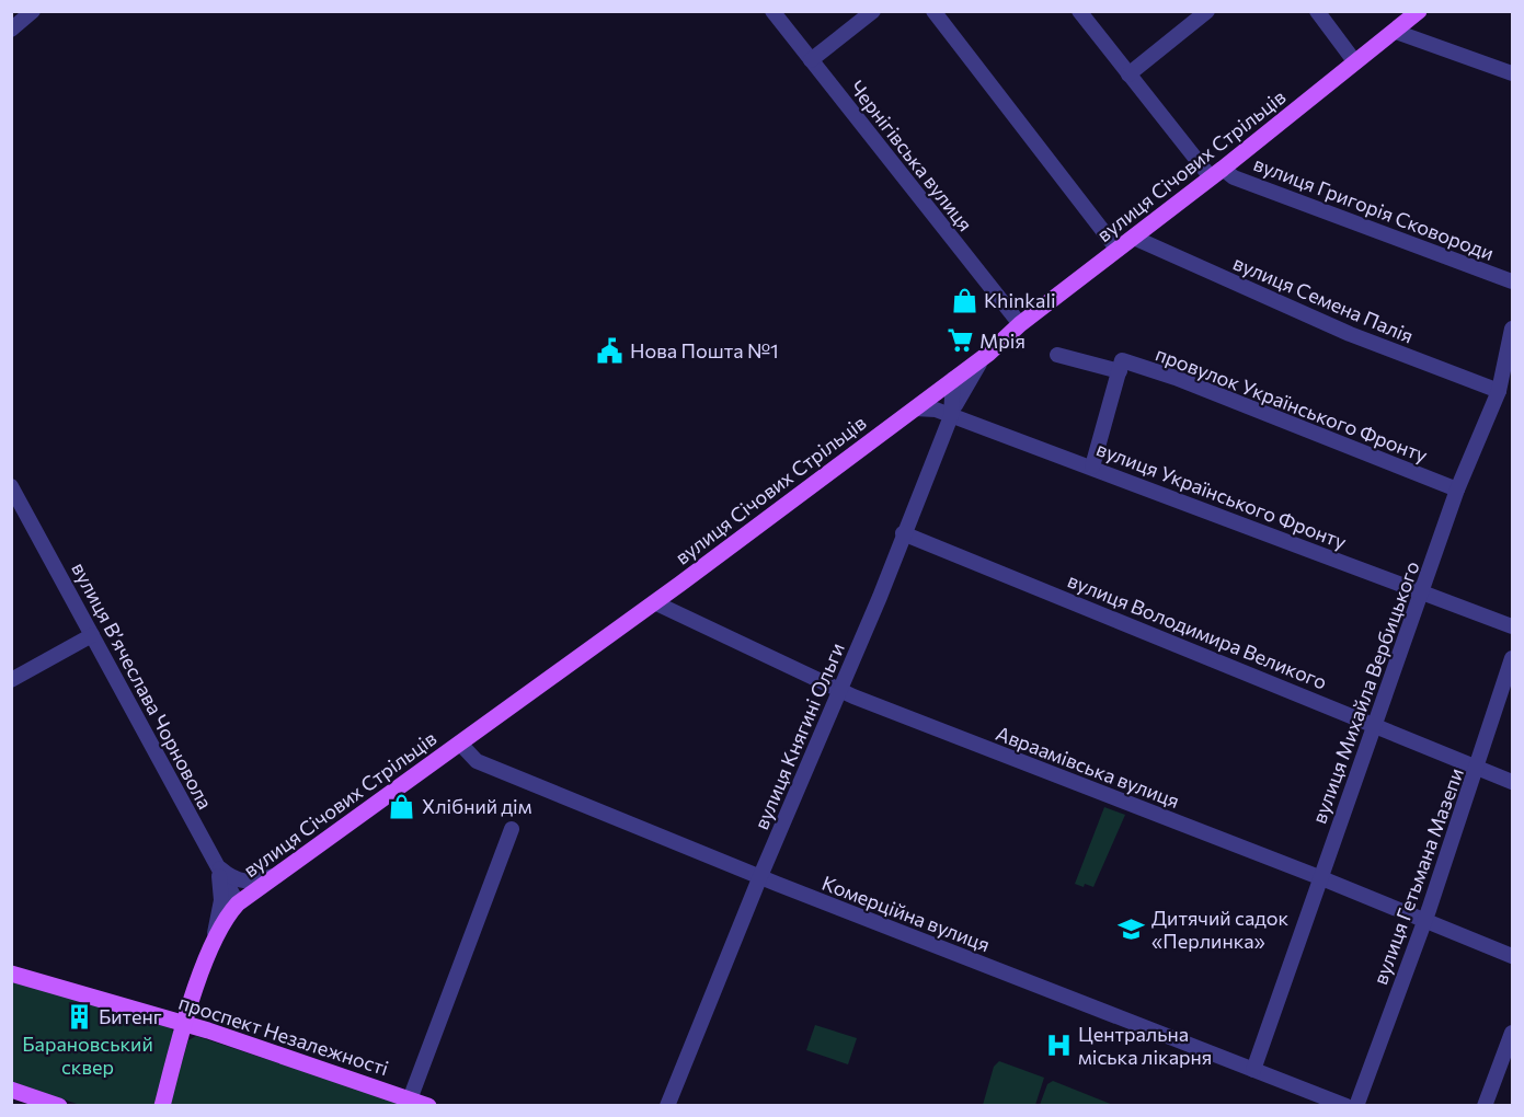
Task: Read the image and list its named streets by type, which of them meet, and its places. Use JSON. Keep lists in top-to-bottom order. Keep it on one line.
{"streets":{"main road":["вулиця Січових Стрільців","проспект Незалежності"],"street":["Чернігівська вулиця","вулиця Григорія Сковороди","вулиця Семена Палія","провулок Українського Фронту","вулиця Українського Фронту","вулиця Володимира Великого","вулиця Вʼячеслава Чорновола","вулиця Михайла Вербицького","вулиця Княгині Ольги","Авраамівська вулиця","вулиця Гетьмана Мазепи","Комерційна вулиця"]},"crossings":[["Чернігівська вулиця","вулиця Січових Стрільців"],["вулиця Січових Стрільців","вулиця Григорія Сковороди"],["вулиця Січових Стрільців","вулиця Семена Палія"],["вулиця Січових Стрільців","вулиця Українського Фронту"],["вулиця Січових Стрільців","вулиця Вʼячеслава Чорновола"],["вулиця Січових Стрільців","вулиця Княгині Ольги"],["вулиця Січових Стрільців","Авраамівська вулиця"],["вулиця Січових Стрільців","Комерційна вулиця"],["вулиця Січових Стрільців","проспект Незалежності"],["вулиця Семена Палія","вулиця Михайла Вербицького"],["провулок Українського Фронту","вулиця Михайла Вербицького"],["вулиця Українського Фронту","вулиця Михайла Вербицького"],["вулиця Українського Фронту","вулиця Княгині Ольги"],["вулиця Володимира Великого","вулиця Михайла Вербицького"],["вулиця Володимира Великого","вулиця Княгині Ольги"],["вулиця Володимира Великого","вулиця Гетьмана Мазепи"],["вулиця Михайла Вербицького","Авраамівська вулиця"],["вулиця Михайла Вербицького","Комерційна вулиця"],["вулиця Княгині Ольги","Авраамівська вулиця"],["вулиця Княгині Ольги","Комерційна вулиця"],["Авраамівська вулиця","вулиця Гетьмана Мазепи"]],"parks":["Барановський сквер"],"places":{"shop":["Khinkali","Хлібний дім"],"supermarket":["Мрія"],"public building":["Нова Пошта №1"],"school or university":["Дитячий садок «Перлинка»"],"building":["Битенг"],"hospital":["Центральна міська лікарня"]}}
